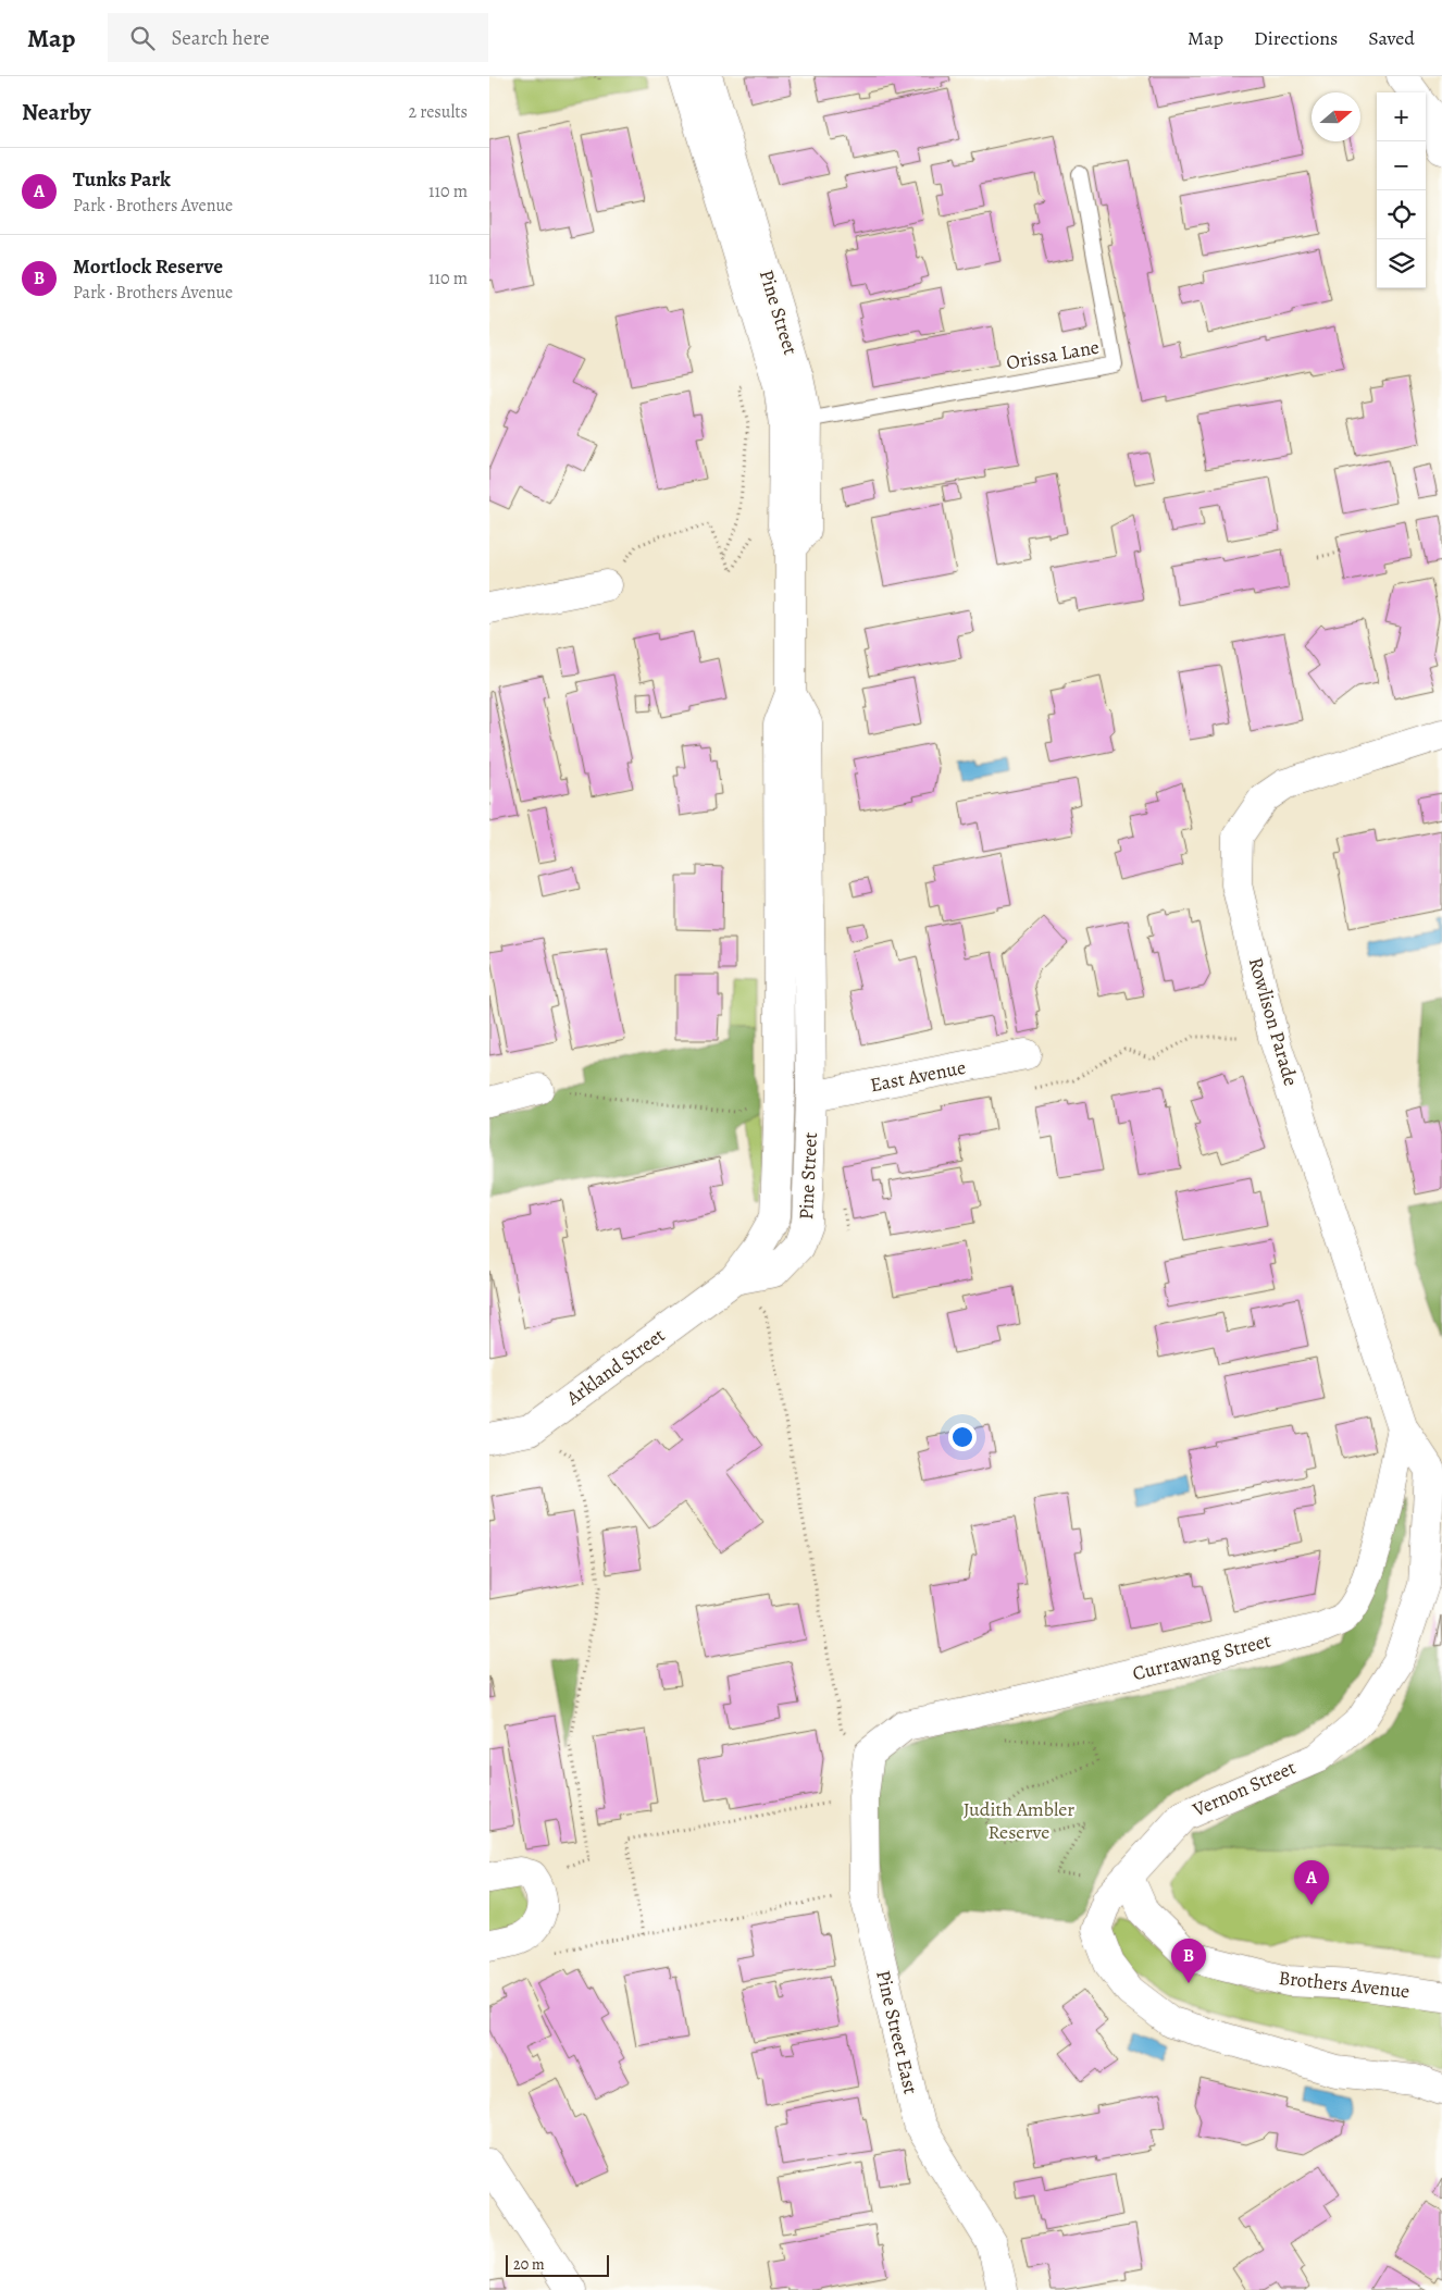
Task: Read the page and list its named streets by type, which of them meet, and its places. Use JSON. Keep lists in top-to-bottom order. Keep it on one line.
{"streets":{"street":["Pine Street","Rowlison Parade","East Avenue","Arkland Street","Currawang Street","Vernon Street","Brothers Avenue","Pine Street East"],"lane":["Orissa Lane"]},"crossings":[["Pine Street","Orissa Lane"],["Pine Street","East Avenue"],["Pine Street","Arkland Street"],["Rowlison Parade","Currawang Street"],["Rowlison Parade","Vernon Street"],["Currawang Street","Vernon Street"],["Currawang Street","Pine Street East"],["Vernon Street","Brothers Avenue"]],"parks":["Judith Ambler Reserve"],"scale_bar":"20 m","north":"right","page":{"header":"Map","search":"Search here","nav":["Map","Directions","Saved"],"heading":["Nearby","2 results"],"map_buttons":["+","−"],"list":[{"mark":"A","name":"Tunks Park","note":"Park · Brothers Avenue","value":"110 m"},{"mark":"B","name":"Mortlock Reserve","note":"Park · Brothers Avenue","value":"110 m"}],"pins":["A","B"],"scale":"20 m"}}
